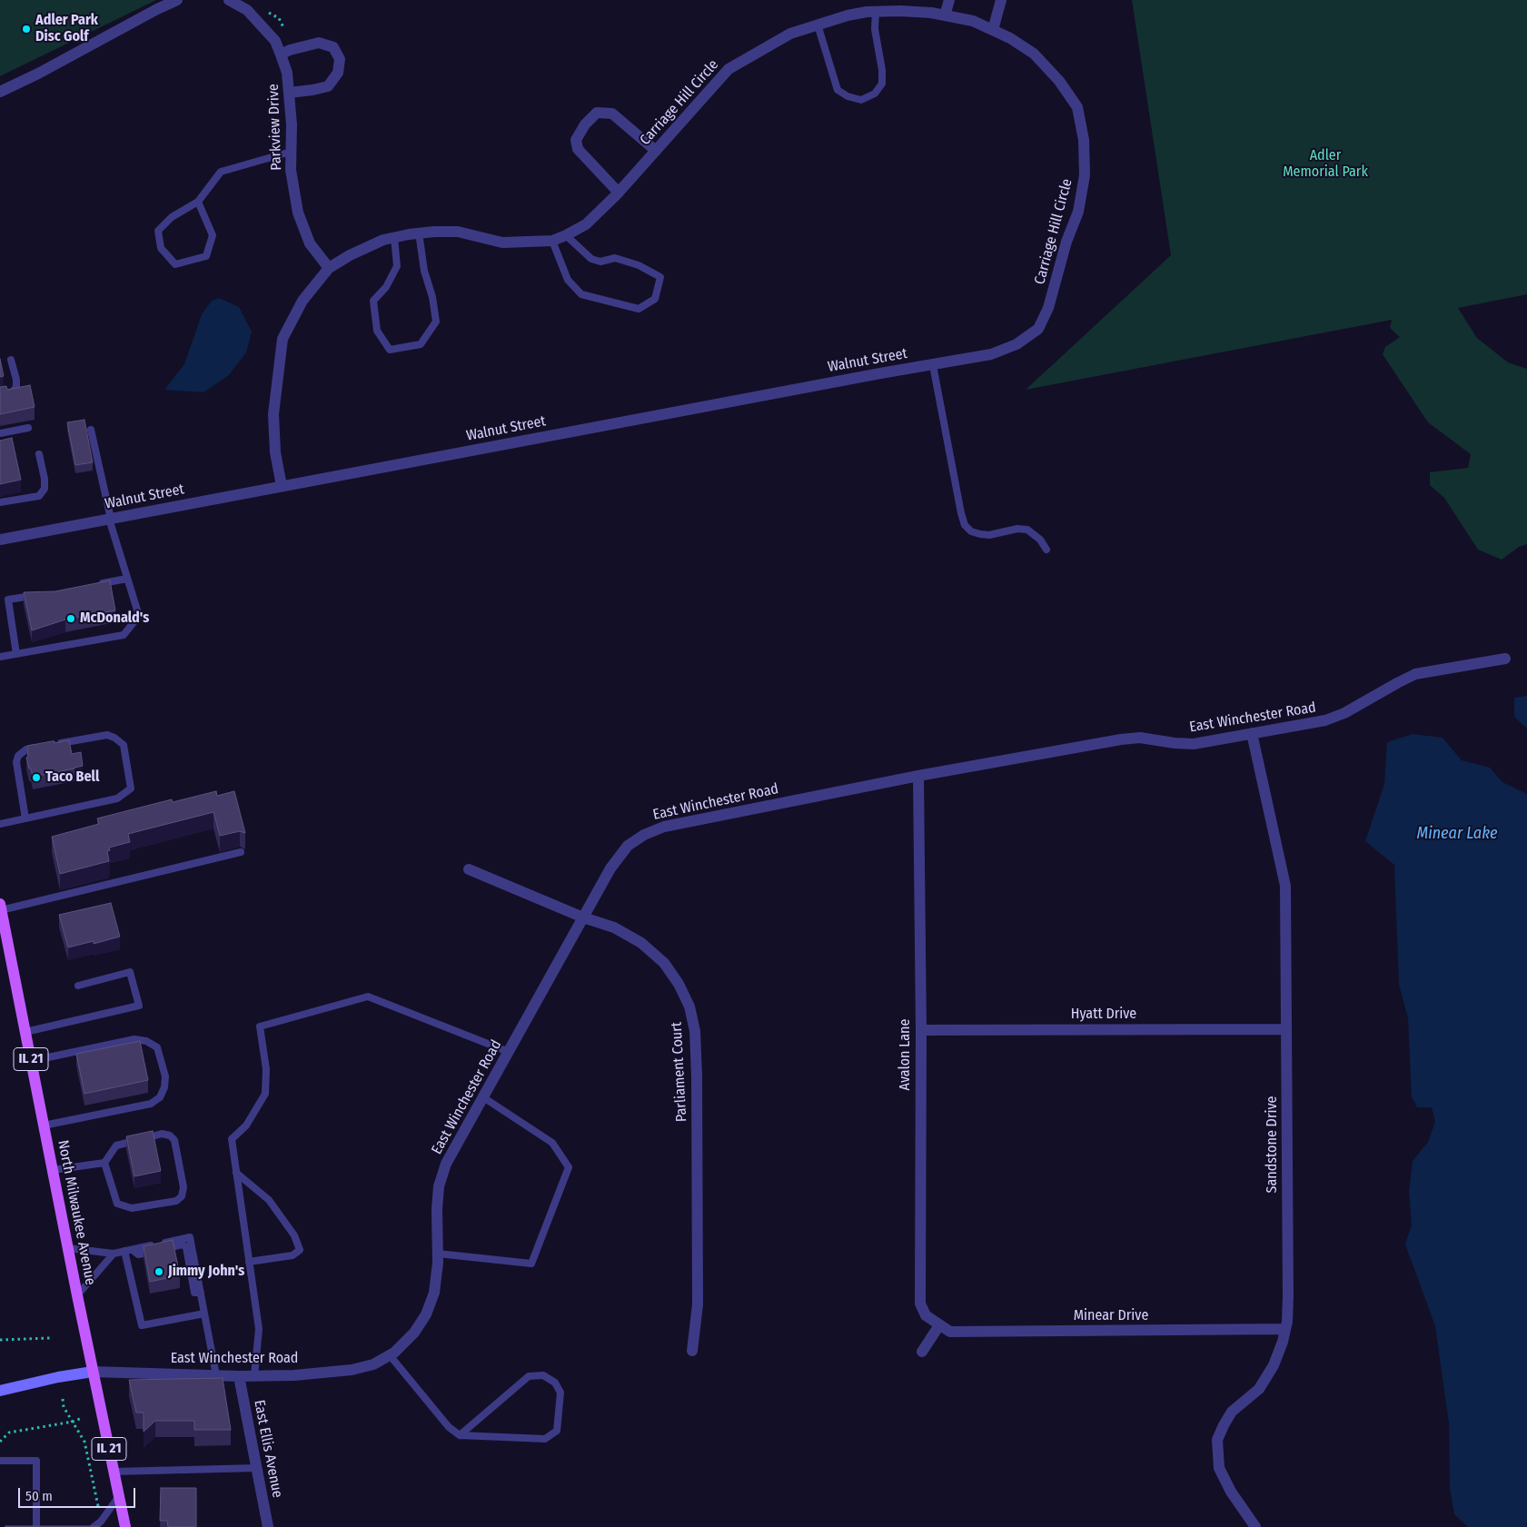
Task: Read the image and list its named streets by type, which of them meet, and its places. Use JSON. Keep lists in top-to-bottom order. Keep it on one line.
{"streets":{"main road":["IL 21","North Milwaukee Avenue"],"street":["Carriage Hill Circle","Parkview Drive","Walnut Street","East Winchester Road","Hyatt Drive","Avalon Lane","Parliament Court","Sandstone Drive","Minear Drive","East Ellis Avenue"]},"crossings":[["Carriage Hill Circle","Parkview Drive"],["Carriage Hill Circle","Walnut Street"],["East Winchester Road","Avalon Lane"],["East Winchester Road","Parliament Court"],["East Winchester Road","Sandstone Drive"],["East Winchester Road","North Milwaukee Avenue"],["East Winchester Road","East Ellis Avenue"],["Hyatt Drive","Avalon Lane"],["Hyatt Drive","Sandstone Drive"],["Avalon Lane","Minear Drive"],["Sandstone Drive","Minear Drive"]],"water":["Minear Lake"],"parks":["Adler Memorial Park"],"places":["Adler Park Disc Golf","McDonald's","Taco Bell","Jimmy John's"],"scale_bar":"50 m"}
